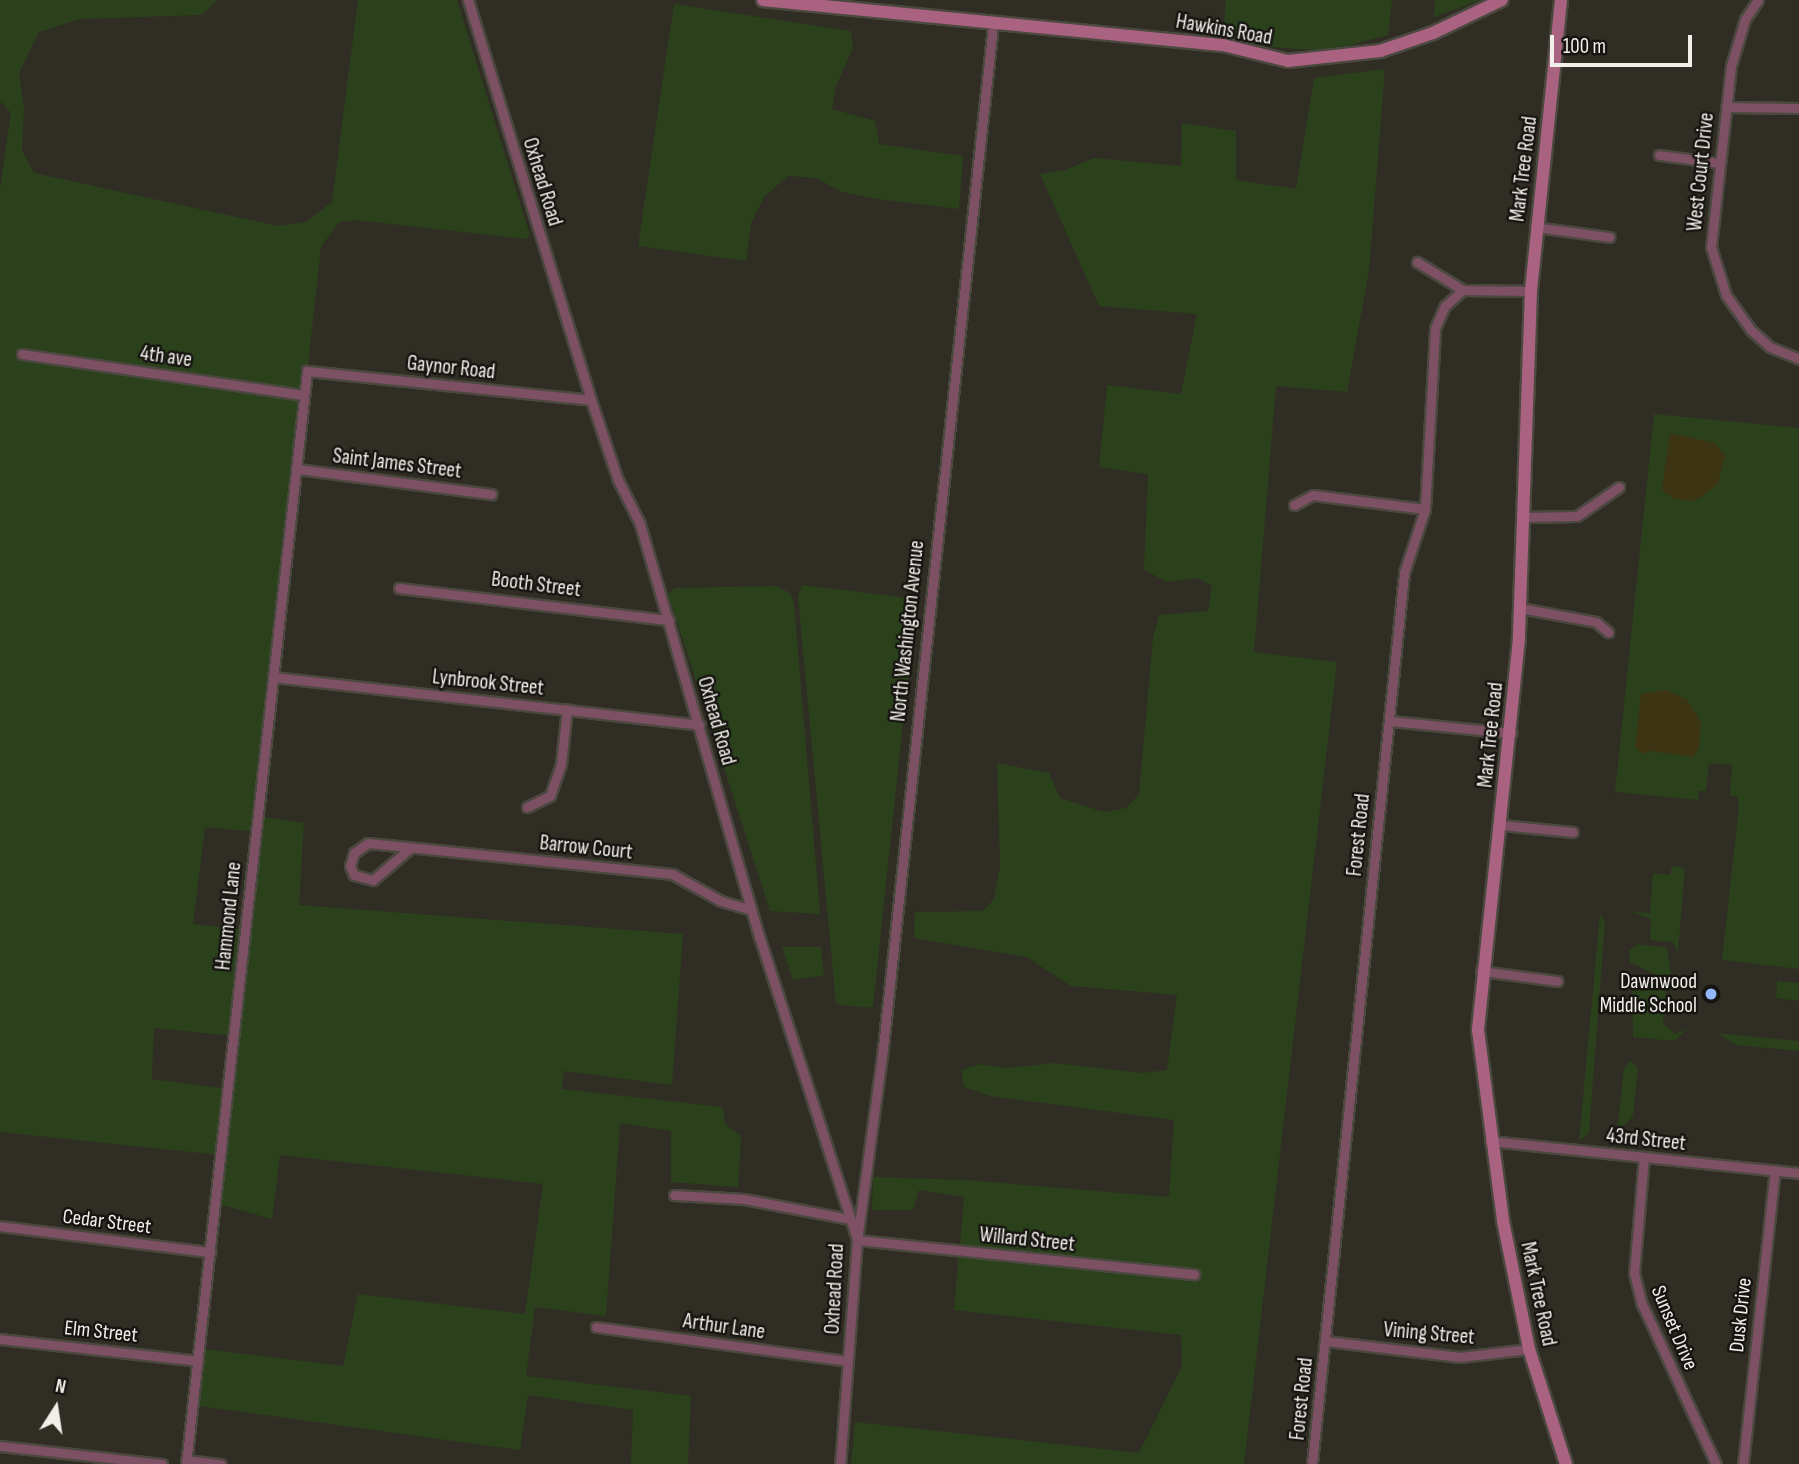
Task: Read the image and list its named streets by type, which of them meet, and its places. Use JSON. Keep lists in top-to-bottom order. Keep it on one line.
{"streets":{"street":["Hawkins Road","Mark Tree Road","West Court Drive","Oxhead Road","4th ave","Gaynor Road","Saint James Street","Booth Street","North Washington Avenue","Lynbrook Street","Forest Road","Barrow Court","Hammond Lane","43rd Street","Cedar Street","Willard Street","Dusk Drive","Arthur Lane","Sunset Drive","Elm Street","Vining Street"]},"crossings":[["Hawkins Road","North Washington Avenue"],["Mark Tree Road","43rd Street"],["Mark Tree Road","Vining Street"],["Oxhead Road","Gaynor Road"],["Oxhead Road","Booth Street"],["Oxhead Road","North Washington Avenue"],["Oxhead Road","Lynbrook Street"],["Oxhead Road","Barrow Court"],["Oxhead Road","Willard Street"],["Oxhead Road","Arthur Lane"],["4th ave","Hammond Lane"],["Gaynor Road","Hammond Lane"],["Saint James Street","Hammond Lane"],["North Washington Avenue","Willard Street"],["Lynbrook Street","Barrow Court"],["Lynbrook Street","Hammond Lane"],["Forest Road","Vining Street"],["Hammond Lane","Cedar Street"],["Hammond Lane","Elm Street"],["43rd Street","Dusk Drive"],["43rd Street","Sunset Drive"]],"places":["Dawnwood Middle School"],"scale_bar":"100 m","north":"top"}
